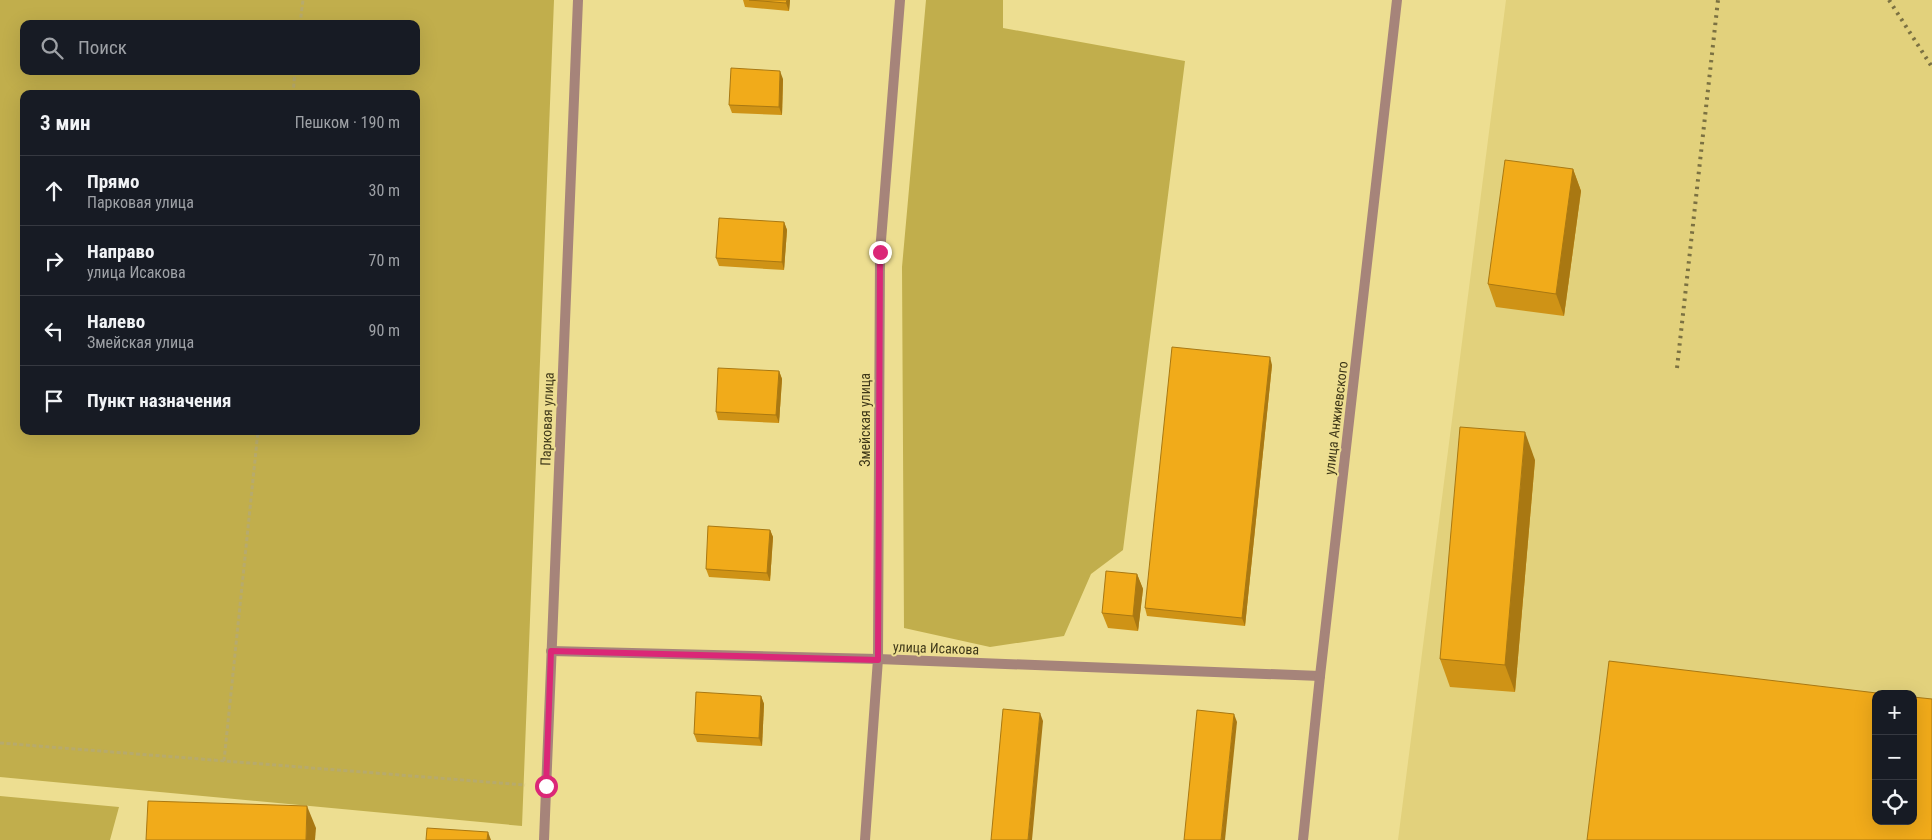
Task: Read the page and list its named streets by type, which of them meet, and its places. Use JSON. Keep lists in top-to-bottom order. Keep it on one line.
{"streets":{"street":["улица Анжиевского","Парковая улица","Змейская улица","улица Исакова"]},"crossings":[["улица Анжиевского","улица Исакова"],["Парковая улица","улица Исакова"],["Змейская улица","улица Исакова"]],"page":{"search":"Поиск","heading":["3 мин","Пешком · 190 m"],"list":[["Прямо","Парковая улица","30 m"],["Направо","улица Исакова","70 m"],["Налево","Змейская улица","90 m"],"Пункт назначения"],"map_buttons":["+","−"]}}
